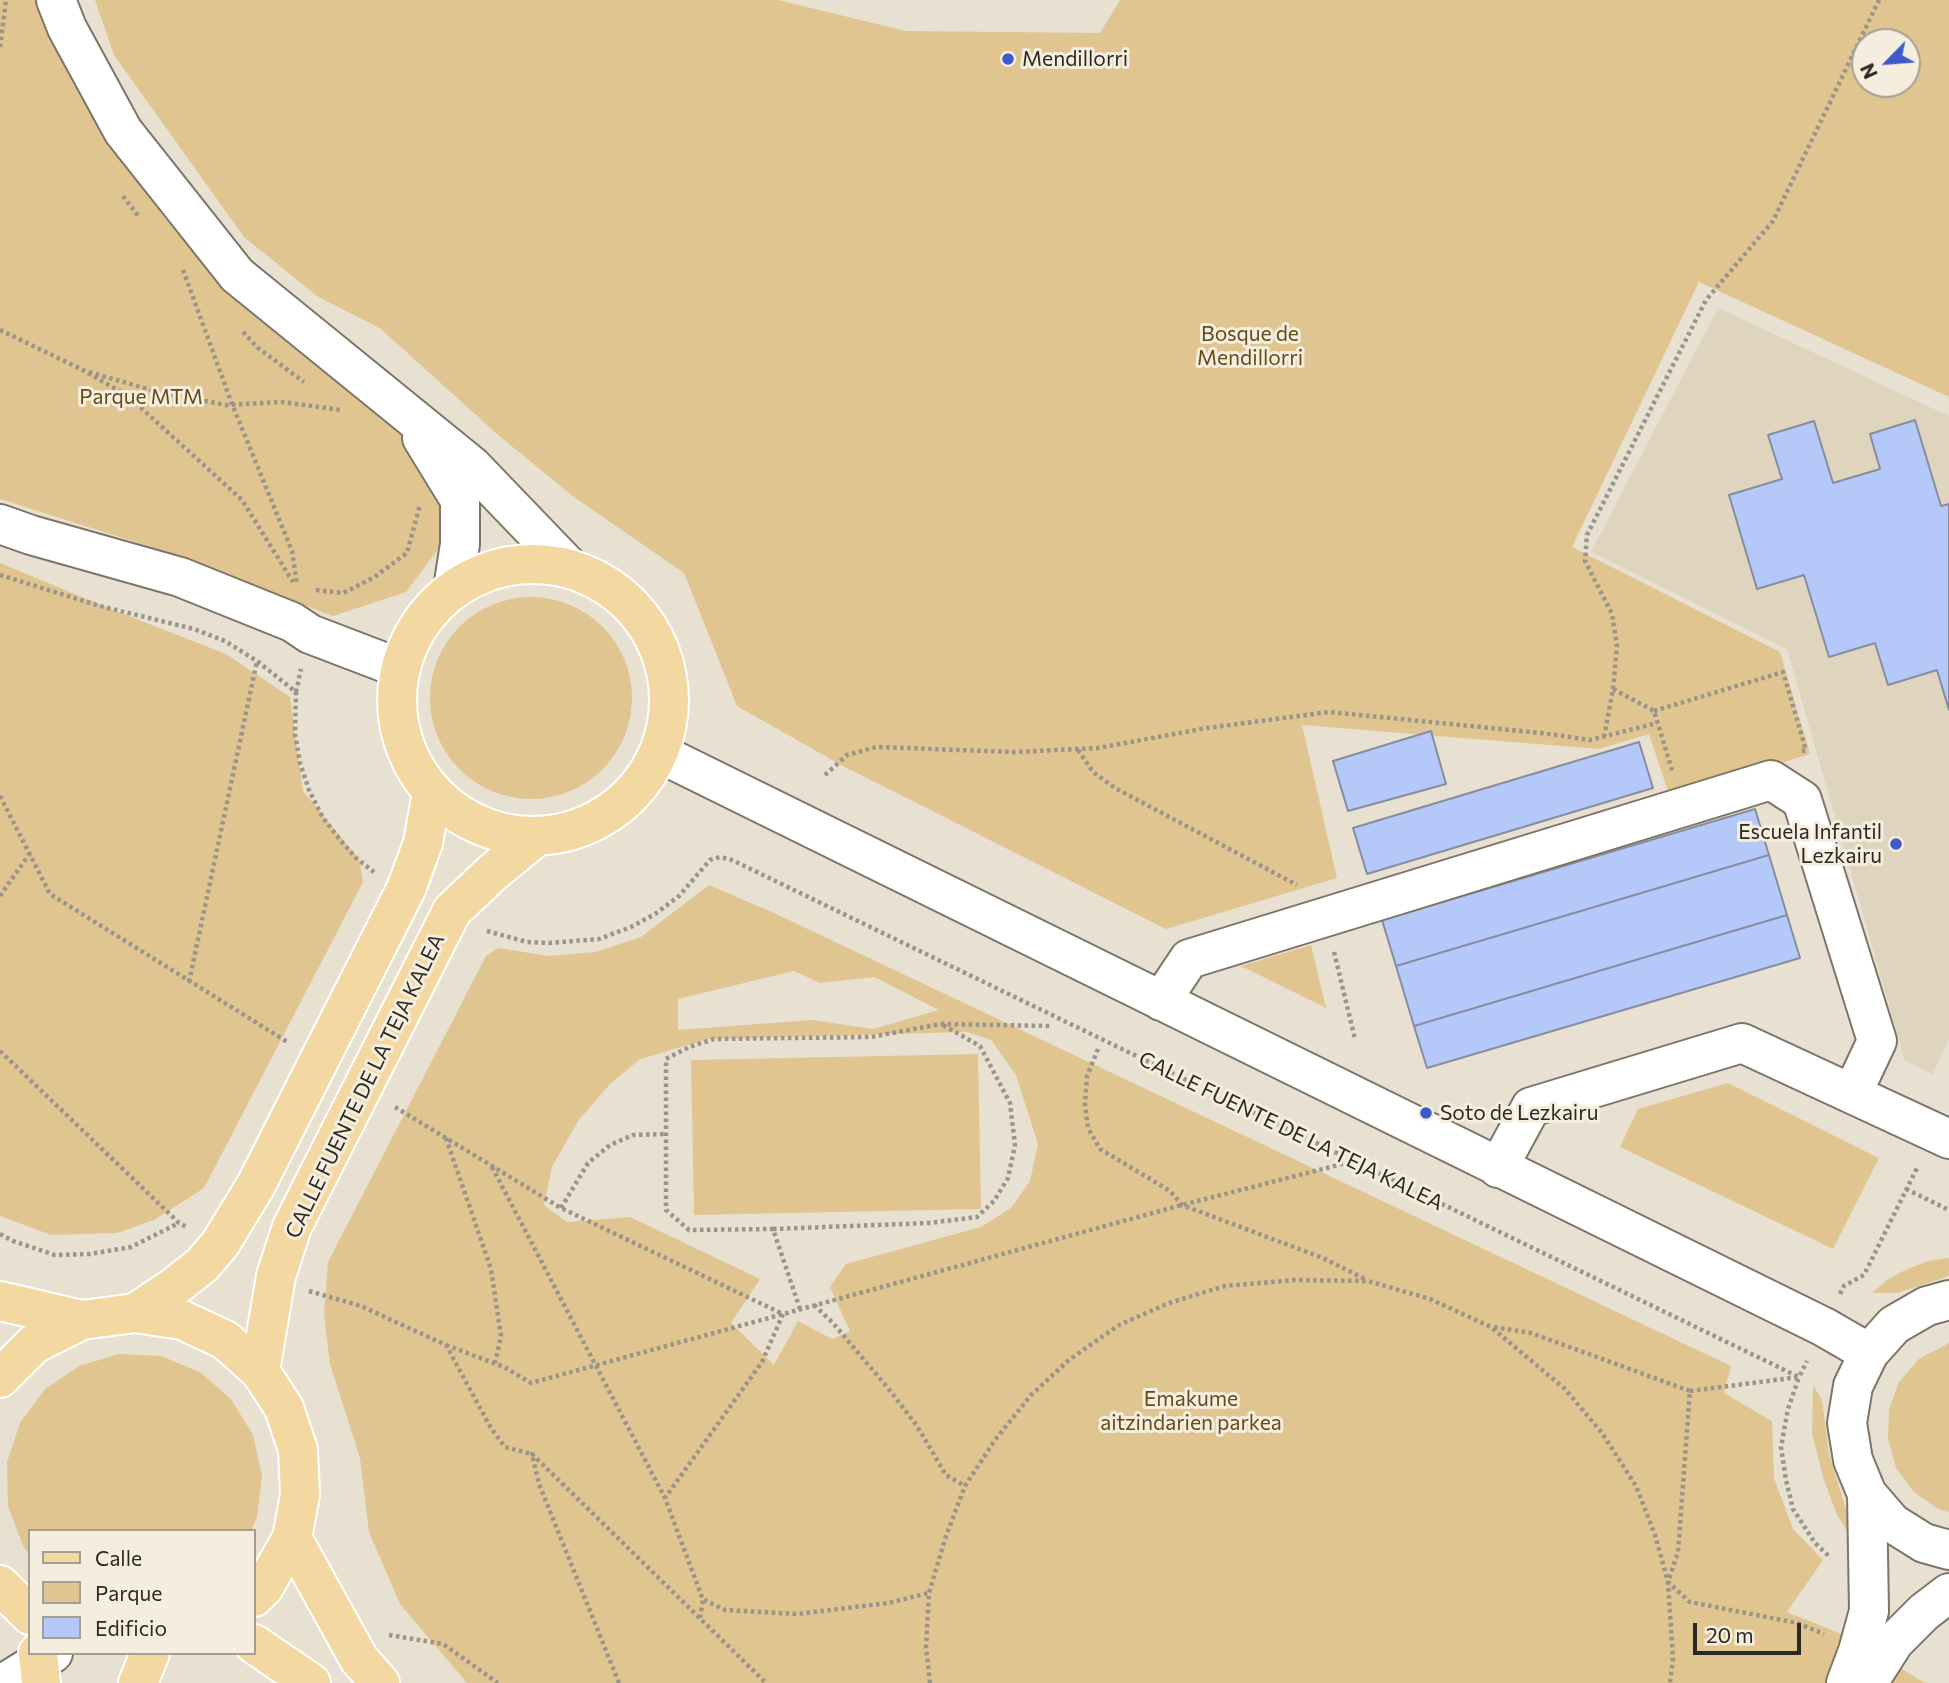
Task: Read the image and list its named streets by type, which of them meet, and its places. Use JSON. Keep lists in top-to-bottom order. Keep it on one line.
{"streets":{"main road":["CALLE FUENTE DE LA TEJA KALEA"]},"parks":["Bosque de Mendillorri","Parque MTM","Emakume aitzindarien parkea"],"places":["Mendillorri","Escuela Infantil Lezkairu","Soto de Lezkairu"],"legend":["Calle","Parque","Edificio"],"scale_bar":"20 m","north":"bottom left"}
